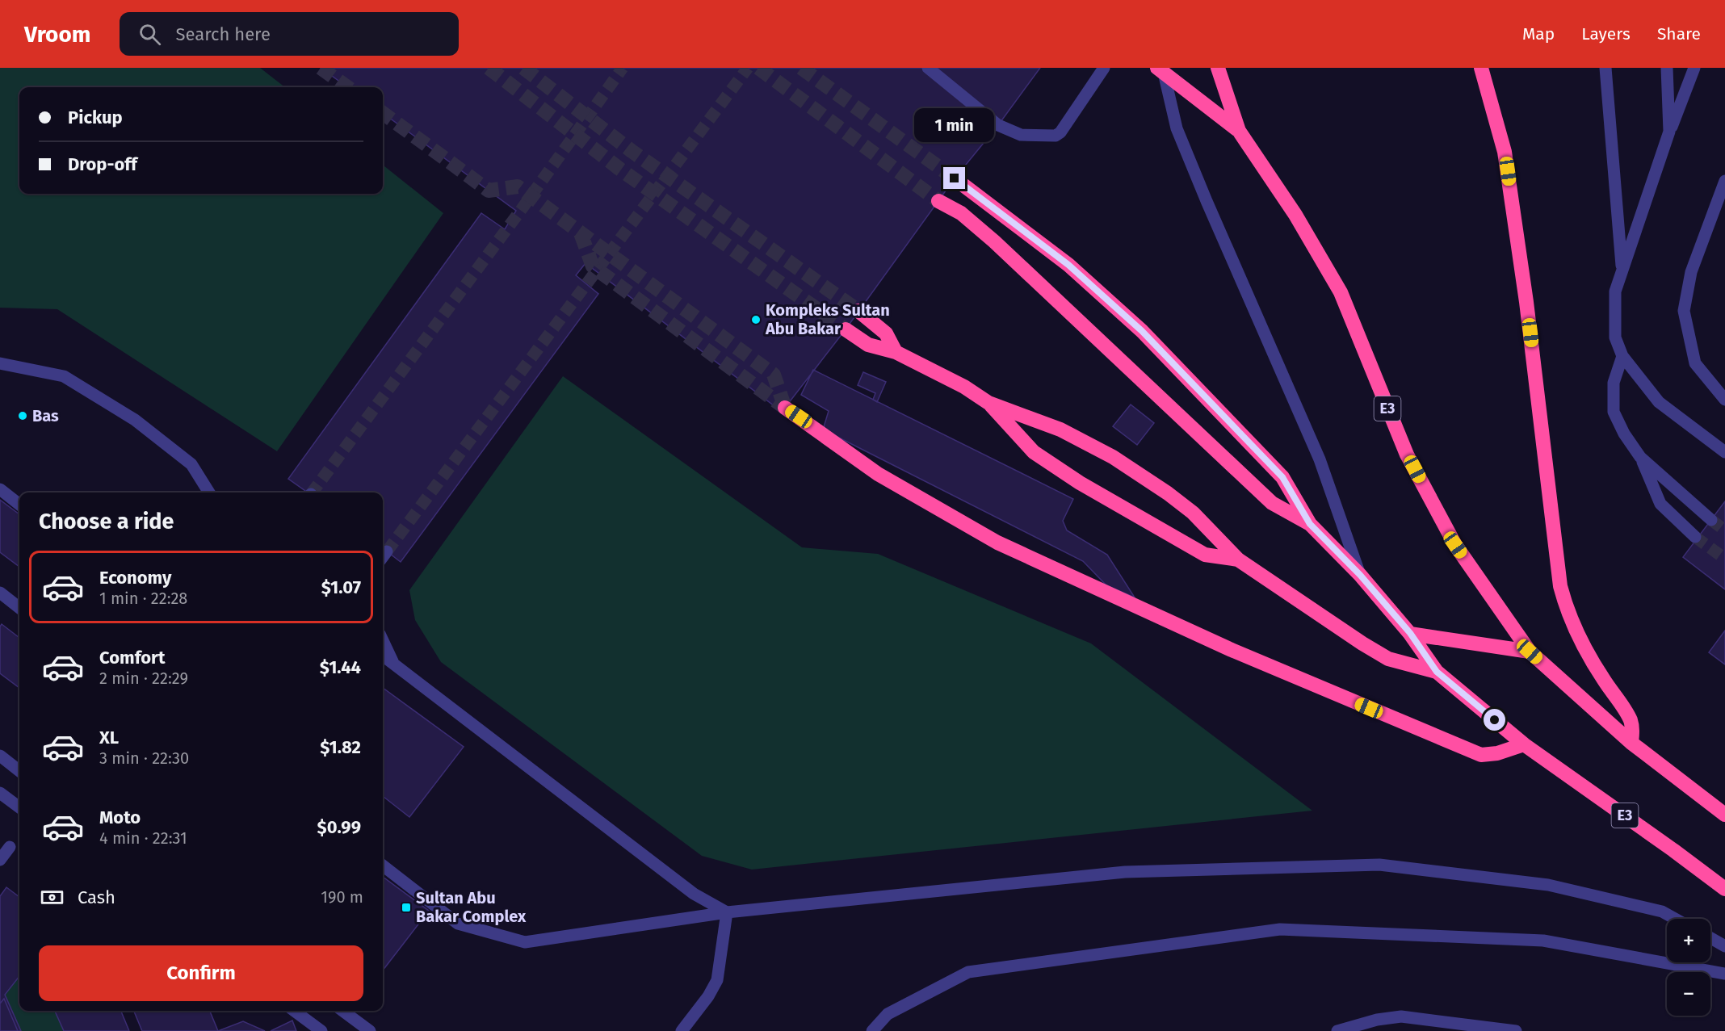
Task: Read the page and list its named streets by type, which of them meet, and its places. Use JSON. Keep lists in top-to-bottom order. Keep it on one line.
{"streets":{"highway":["E3"]},"places":{"other":["Kompleks Sultan Abu Bakar","Bas"],"transit":["Sultan Abu Bakar Complex"]},"page":{"header":"Vroom","search":"Search here","nav":["Map","Layers","Share"],"banner":["Pickup","Drop-off"],"bubble":"1 min","heading":"Choose a ride","list":[{"name":"Economy","note":"1 min · 22:28","value":"$1.07"},{"name":"Comfort","note":"2 min · 22:29","value":"$1.44"},{"name":"XL","note":"3 min · 22:30","value":"$1.82"},{"name":"Moto","note":"4 min · 22:31","value":"$0.99"}],"pay":["Cash","190 m"],"map_buttons":["+","−"],"buttons":"Confirm"}}
